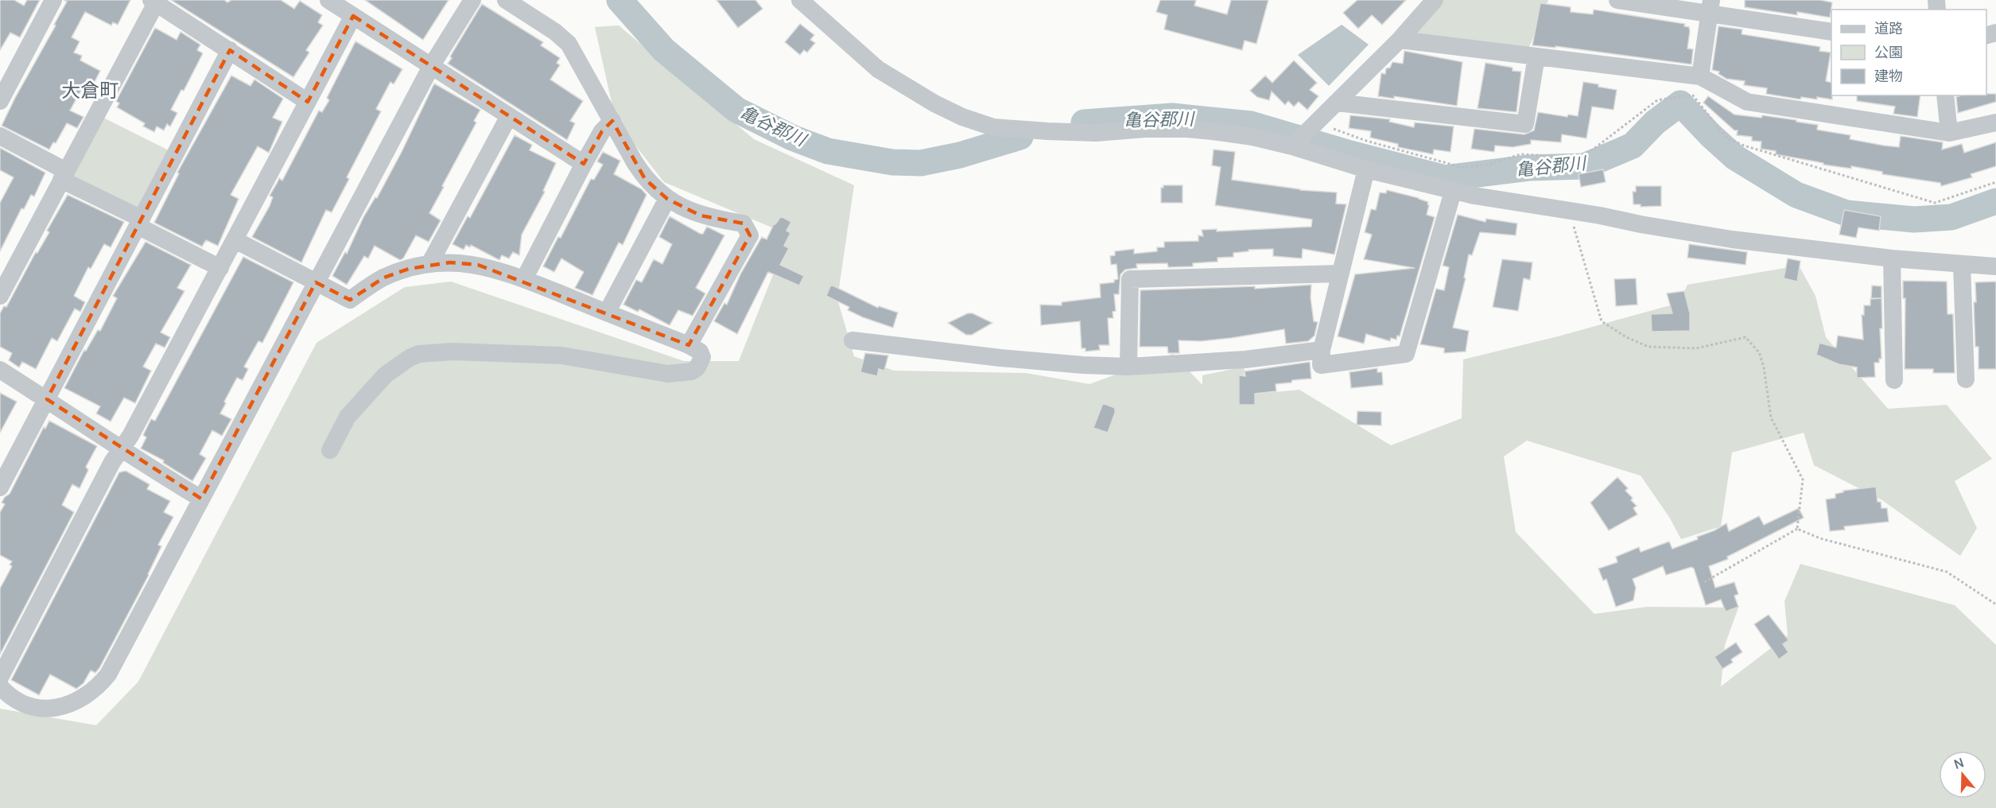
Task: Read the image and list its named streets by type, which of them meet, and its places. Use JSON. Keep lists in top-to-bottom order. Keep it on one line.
{"districts":["大倉町"],"water":["亀谷郡川"],"legend":["道路","公園","建物"],"north":"top"}
